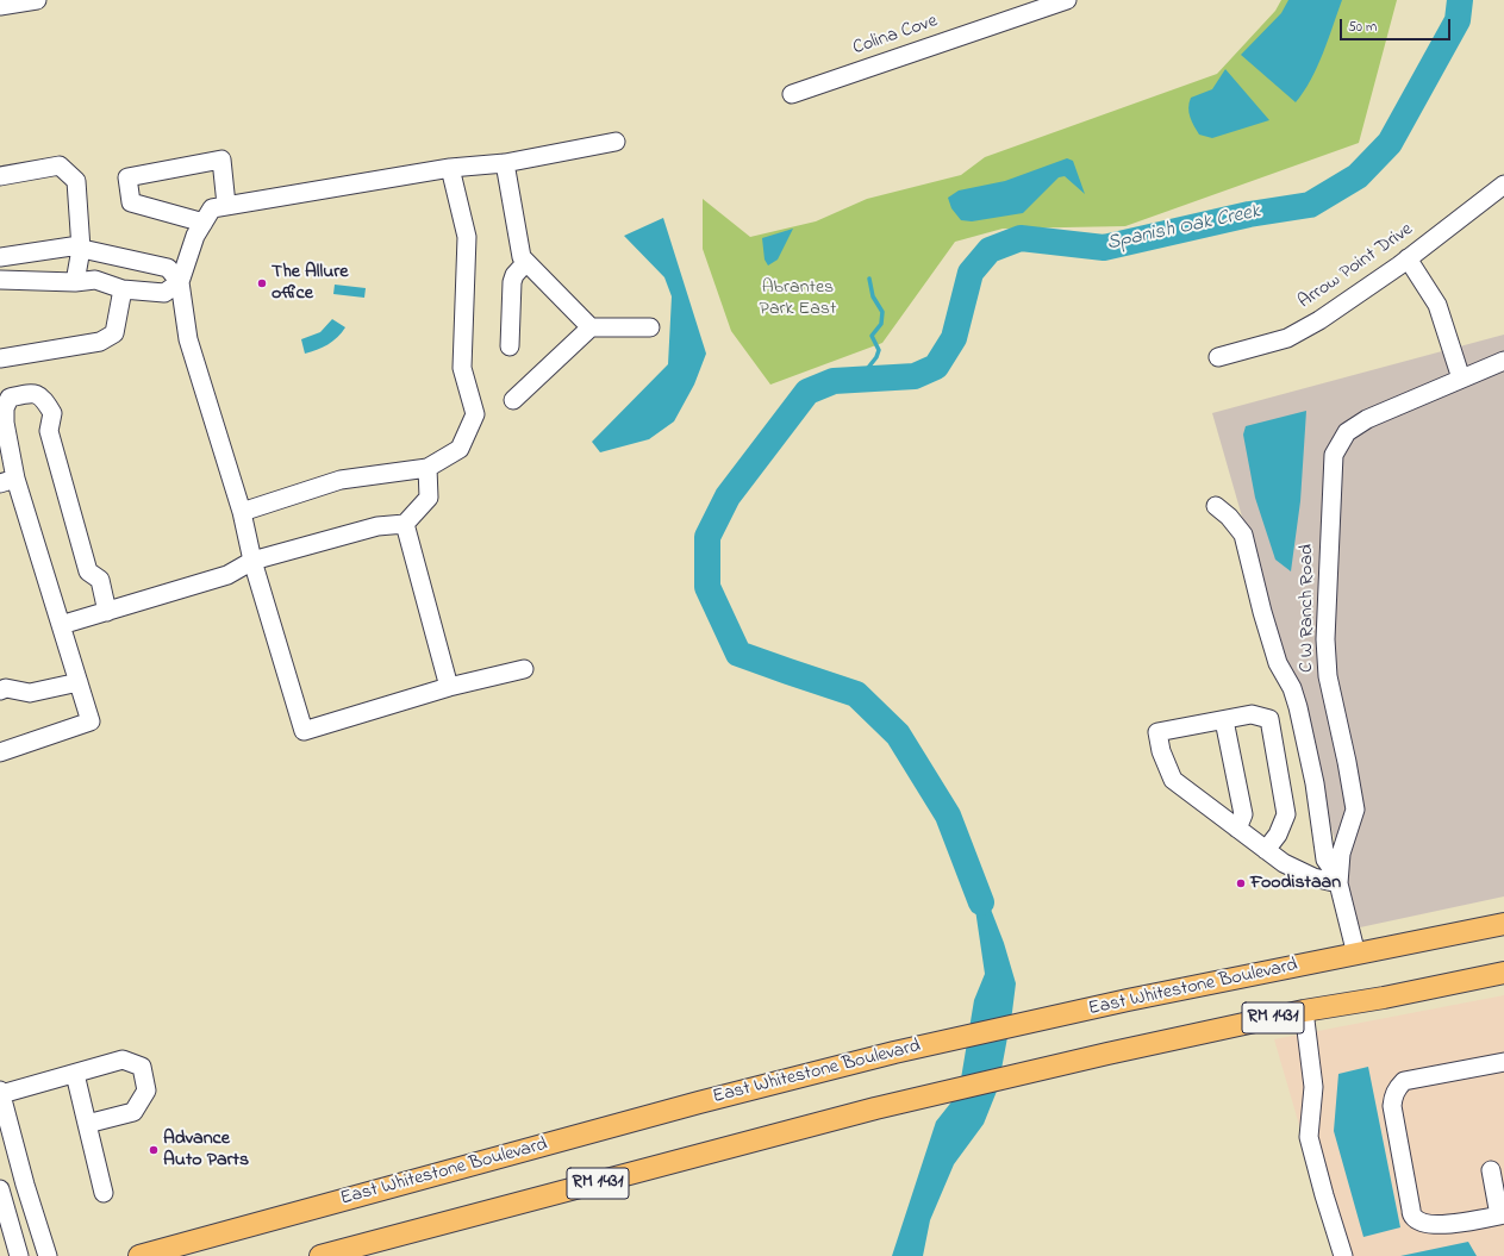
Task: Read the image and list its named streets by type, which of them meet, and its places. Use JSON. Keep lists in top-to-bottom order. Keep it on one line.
{"streets":{"main road":["East Whitestone Boulevard","RM 1431"],"street":["Colina Cove","Arrow Point Drive","C W Ranch Road"]},"crossings":[["C W Ranch Road","East Whitestone Boulevard"]],"water":["Spanish Oak Creek"],"parks":["Abrantes Park East"],"places":["The Allure office","Foodistaan","Advance Auto Parts"],"scale_bar":"50 m"}
